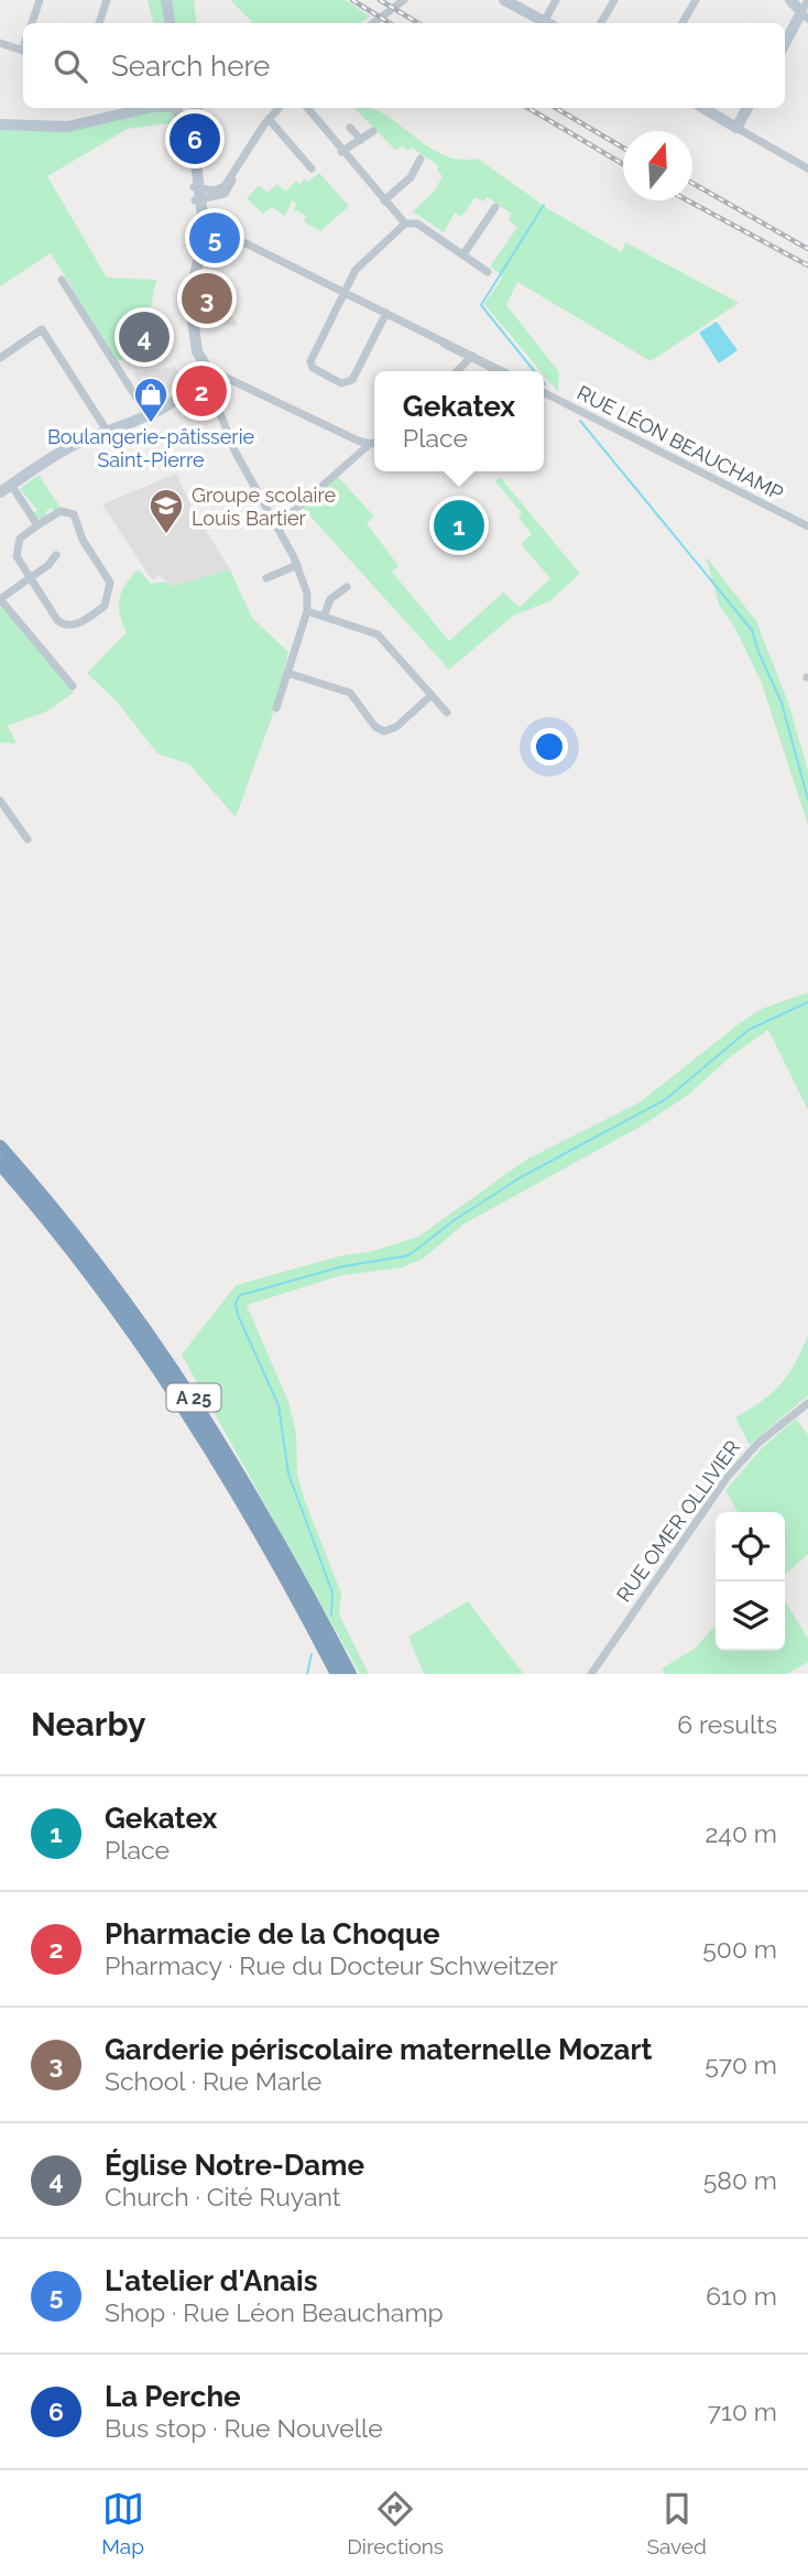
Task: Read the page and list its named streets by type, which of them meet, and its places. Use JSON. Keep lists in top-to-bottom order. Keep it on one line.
{"streets":{"highway":["A 25"],"street":["RUE LÉON BEAUCHAMP","RUE OMER OLLIVIER"]},"places":{"shop":["Boulangerie-pâtisserie Saint-Pierre"],"school or university":["Groupe scolaire Louis Bartier"]},"north":"top","page":{"search":"Search here","pins":["6","5","3","4","2","1"],"popup":["Gekatex","Place"],"heading":["Nearby","6 results"],"list":[{"mark":"1","name":"Gekatex","note":"Place","value":"240 m"},{"mark":"2","name":"Pharmacie de la Choque","note":"Pharmacy · Rue du Docteur Schweitzer","value":"500 m"},{"mark":"3","name":"Garderie périscolaire maternelle Mozart","note":"School · Rue Marle","value":"570 m"},{"mark":"4","name":"Église Notre-Dame","note":"Church · Cité Ruyant","value":"580 m"},{"mark":"5","name":"L'atelier d'Anais","note":"Shop · Rue Léon Beauchamp","value":"610 m"},{"mark":"6","name":"La Perche","note":"Bus stop · Rue Nouvelle","value":"710 m"}],"nav":["Map","Directions","Saved"]}}
